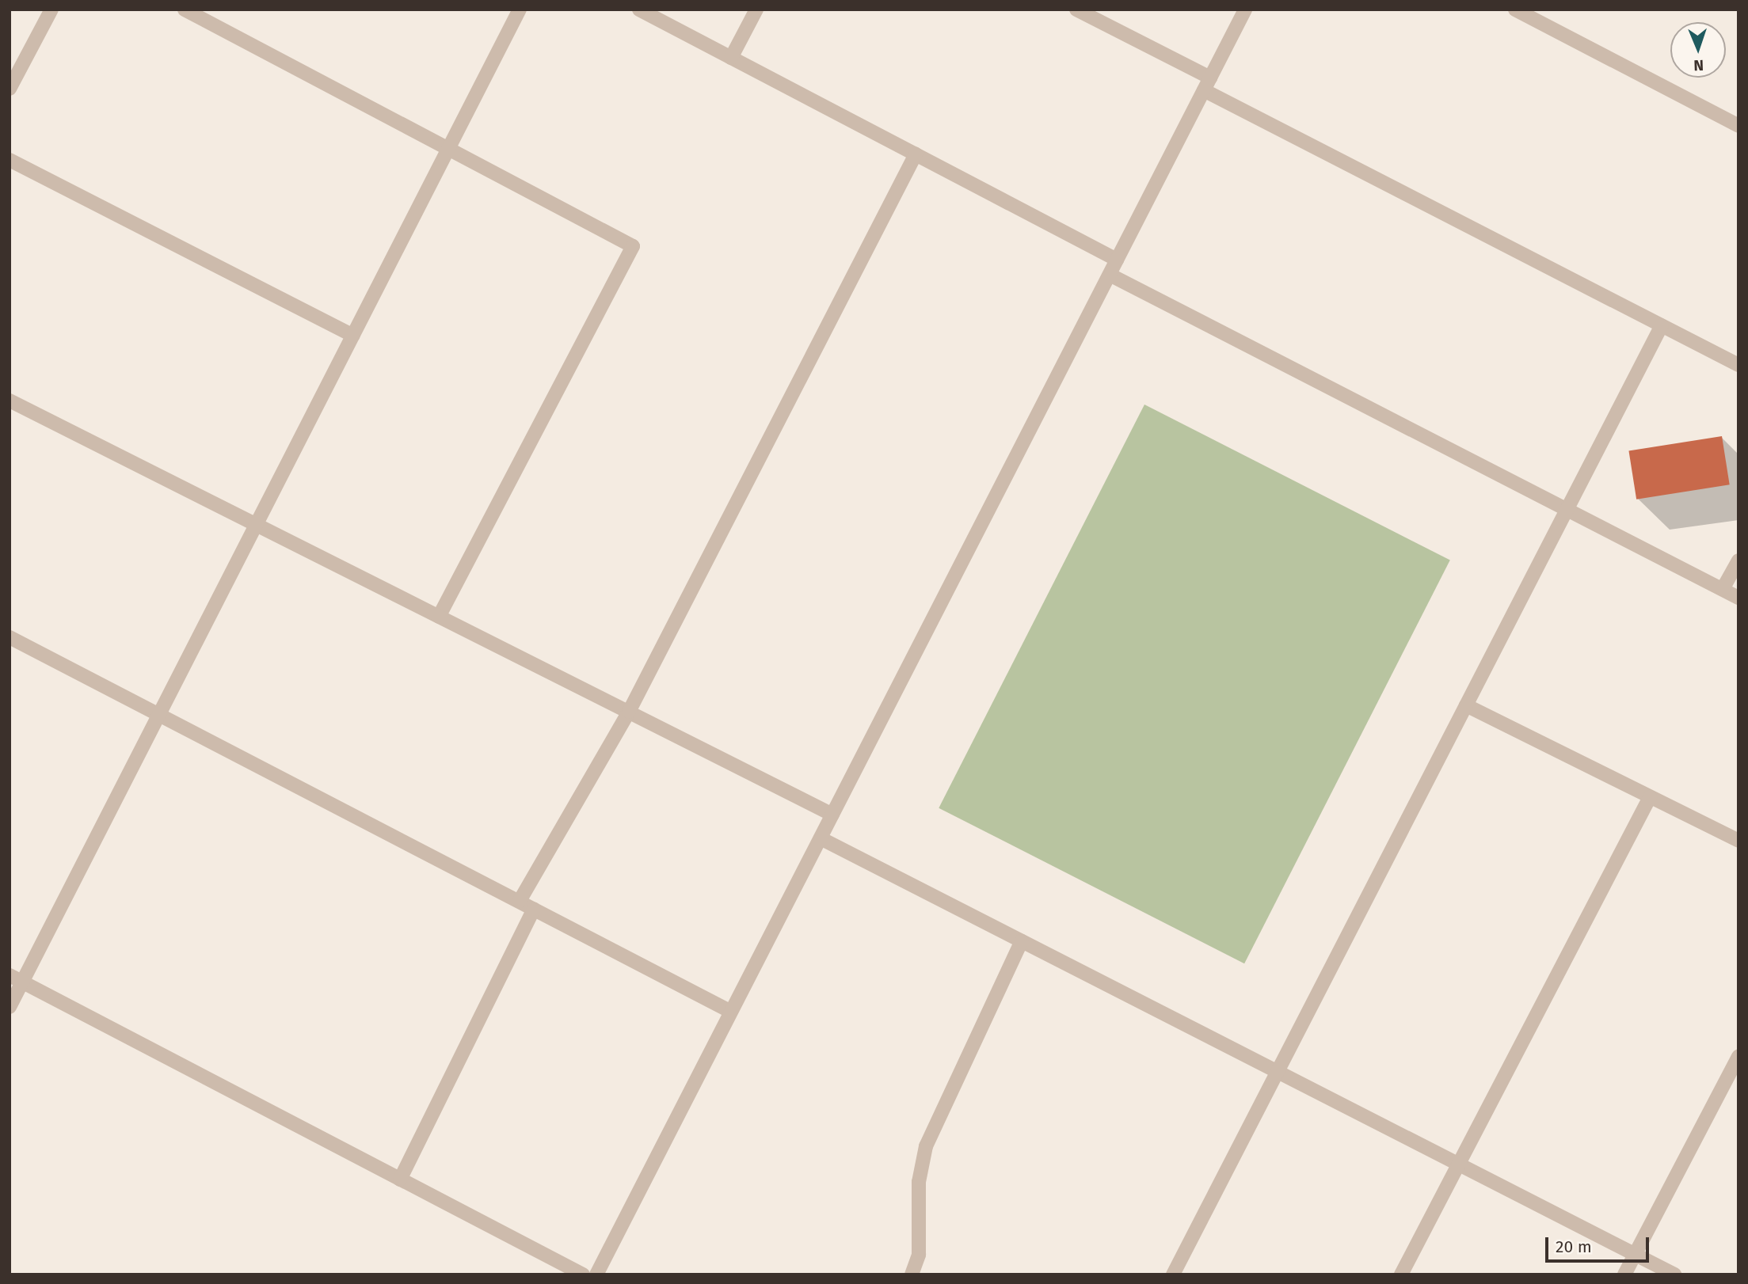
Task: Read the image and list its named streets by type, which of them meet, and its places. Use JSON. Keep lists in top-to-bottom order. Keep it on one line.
{"scale_bar":"20 m","north":"bottom"}
